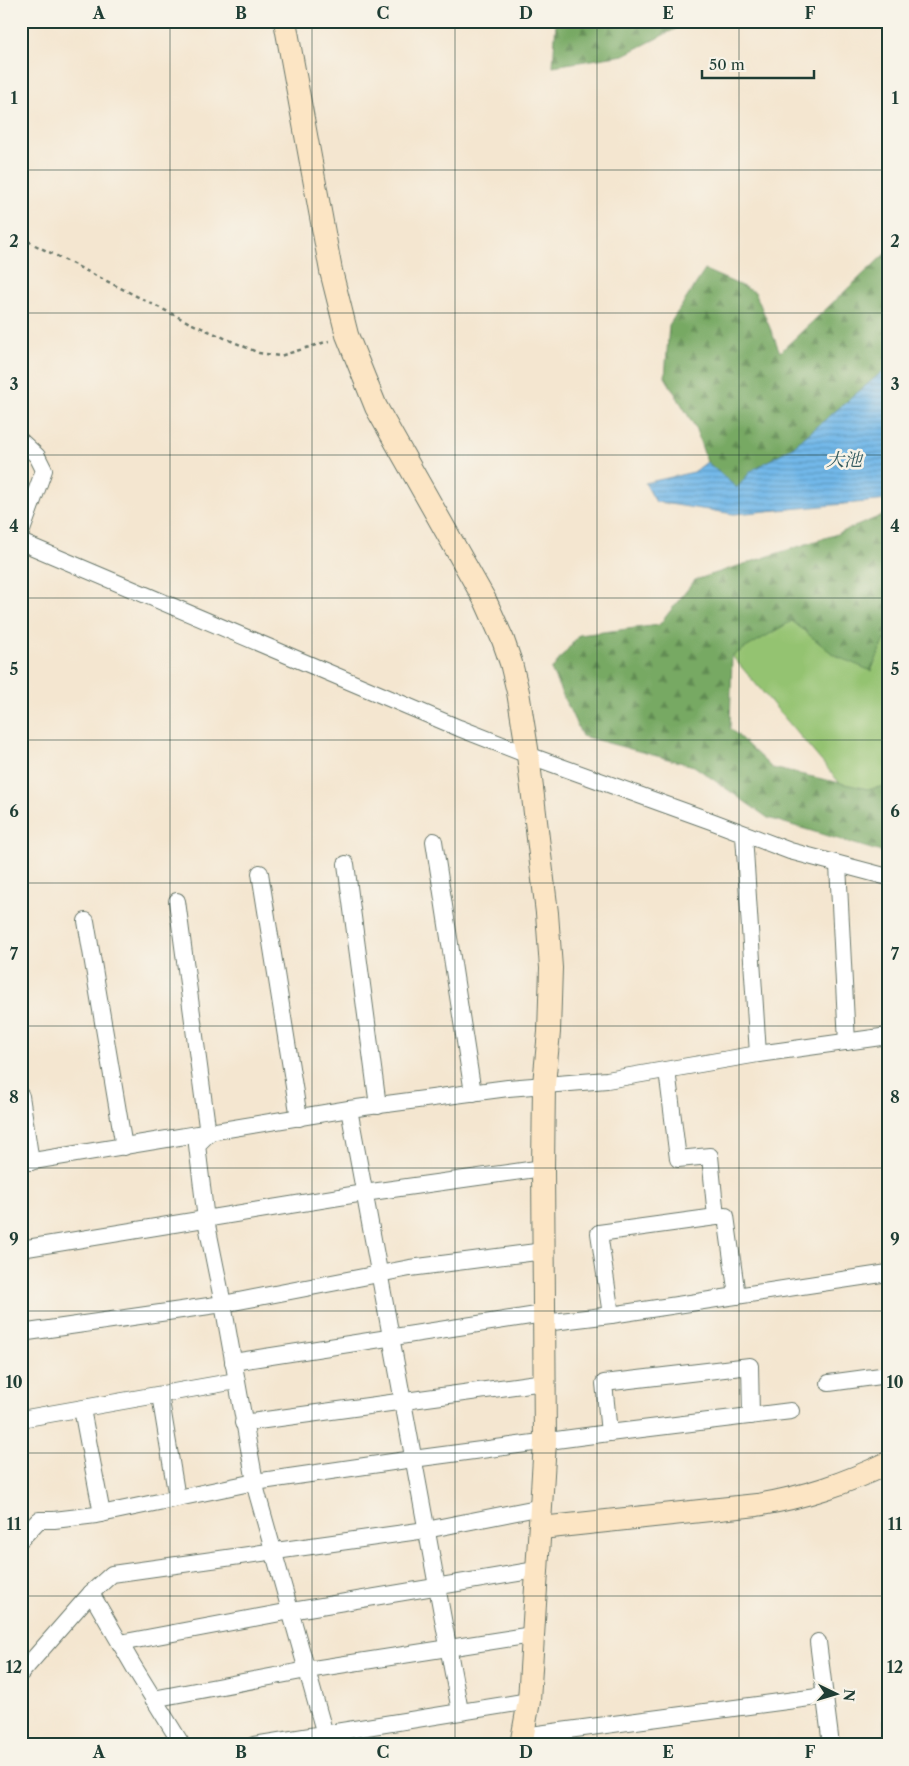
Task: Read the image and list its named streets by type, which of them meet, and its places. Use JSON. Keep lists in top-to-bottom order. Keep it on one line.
{"water":["大池"],"scale_bar":"50 m","north":"right","grid":{"columns":["A","B","C","D","E","F"],"rows":["1","2","3","4","5","6","7","8","9","10","11","12"]}}
